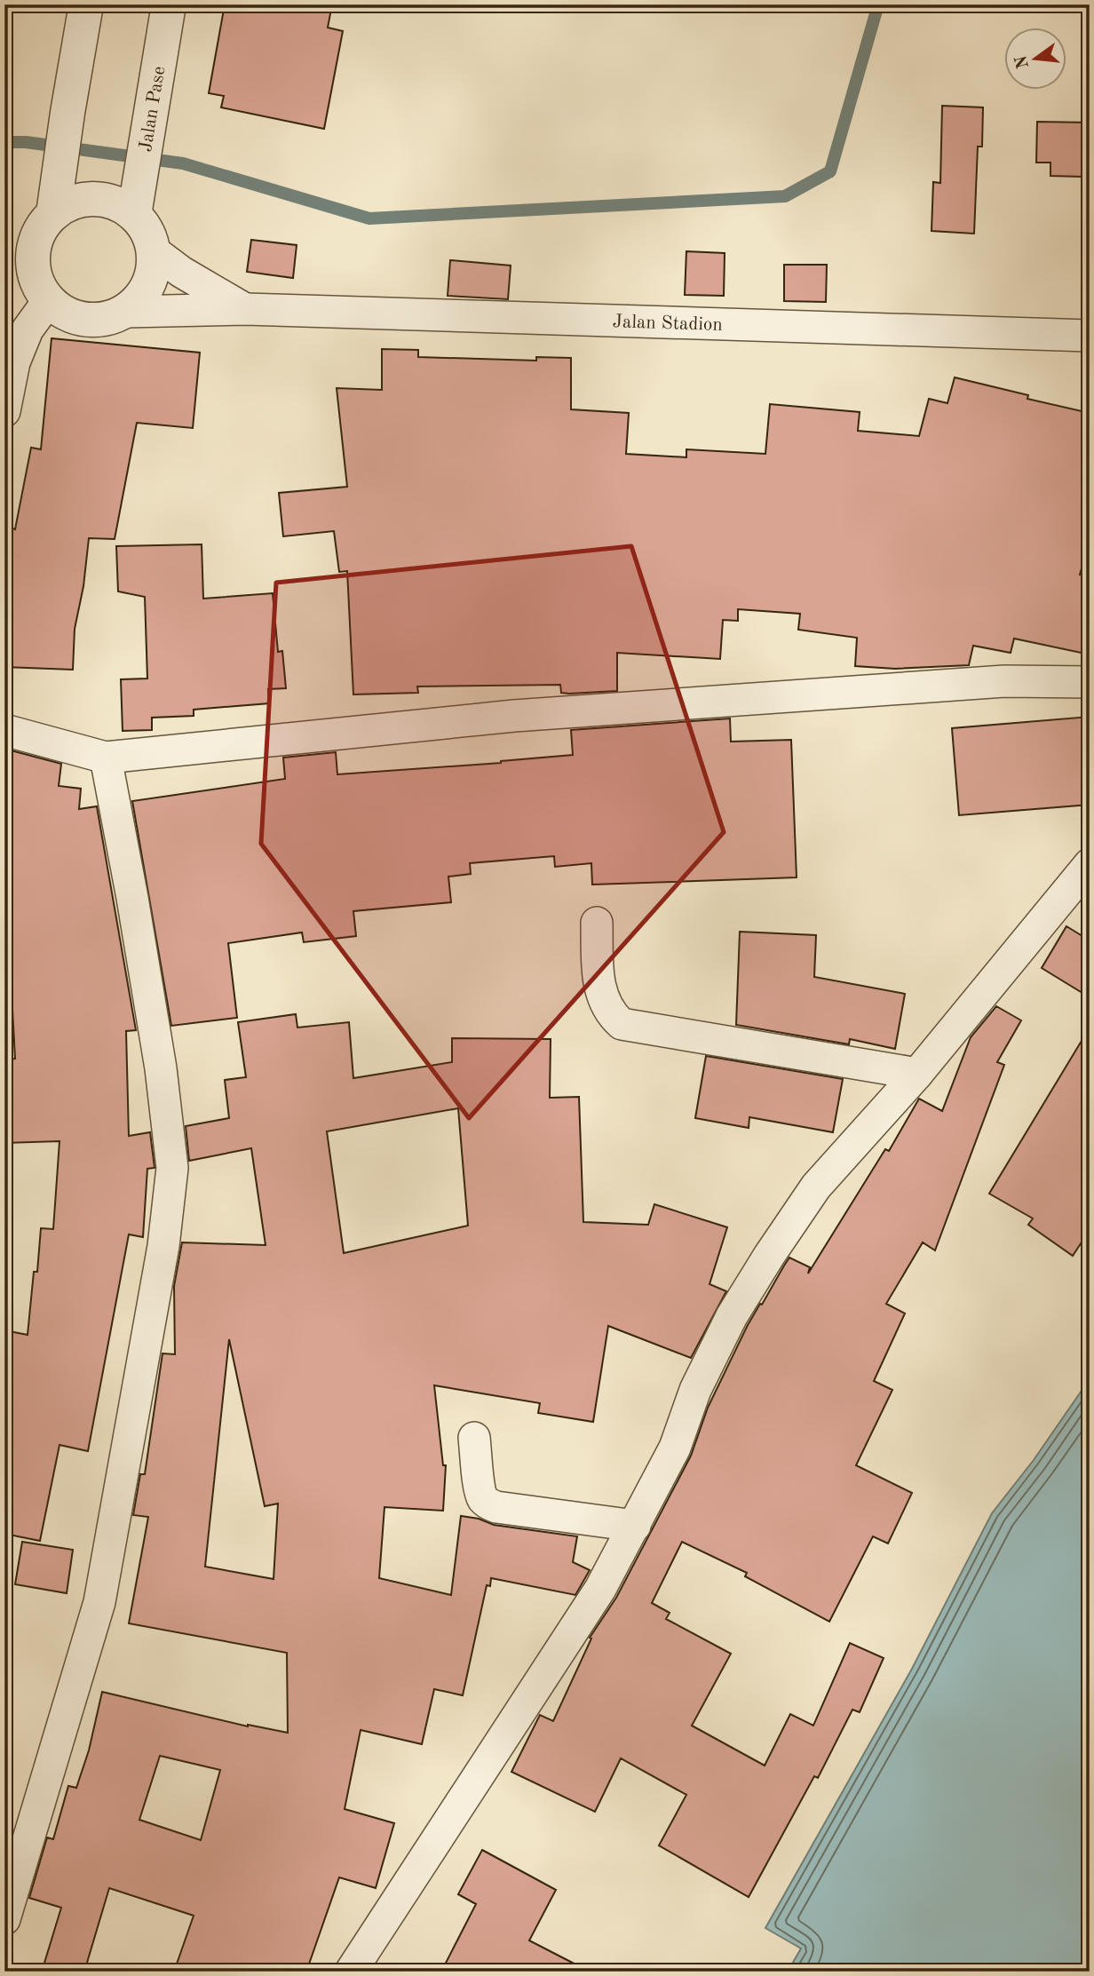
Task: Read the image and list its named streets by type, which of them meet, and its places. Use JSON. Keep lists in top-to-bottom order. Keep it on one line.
{"streets":{"street":["Jalan Pase","Jalan Stadion"]},"crossings":[["Jalan Pase","Jalan Stadion"]],"north":"left"}
